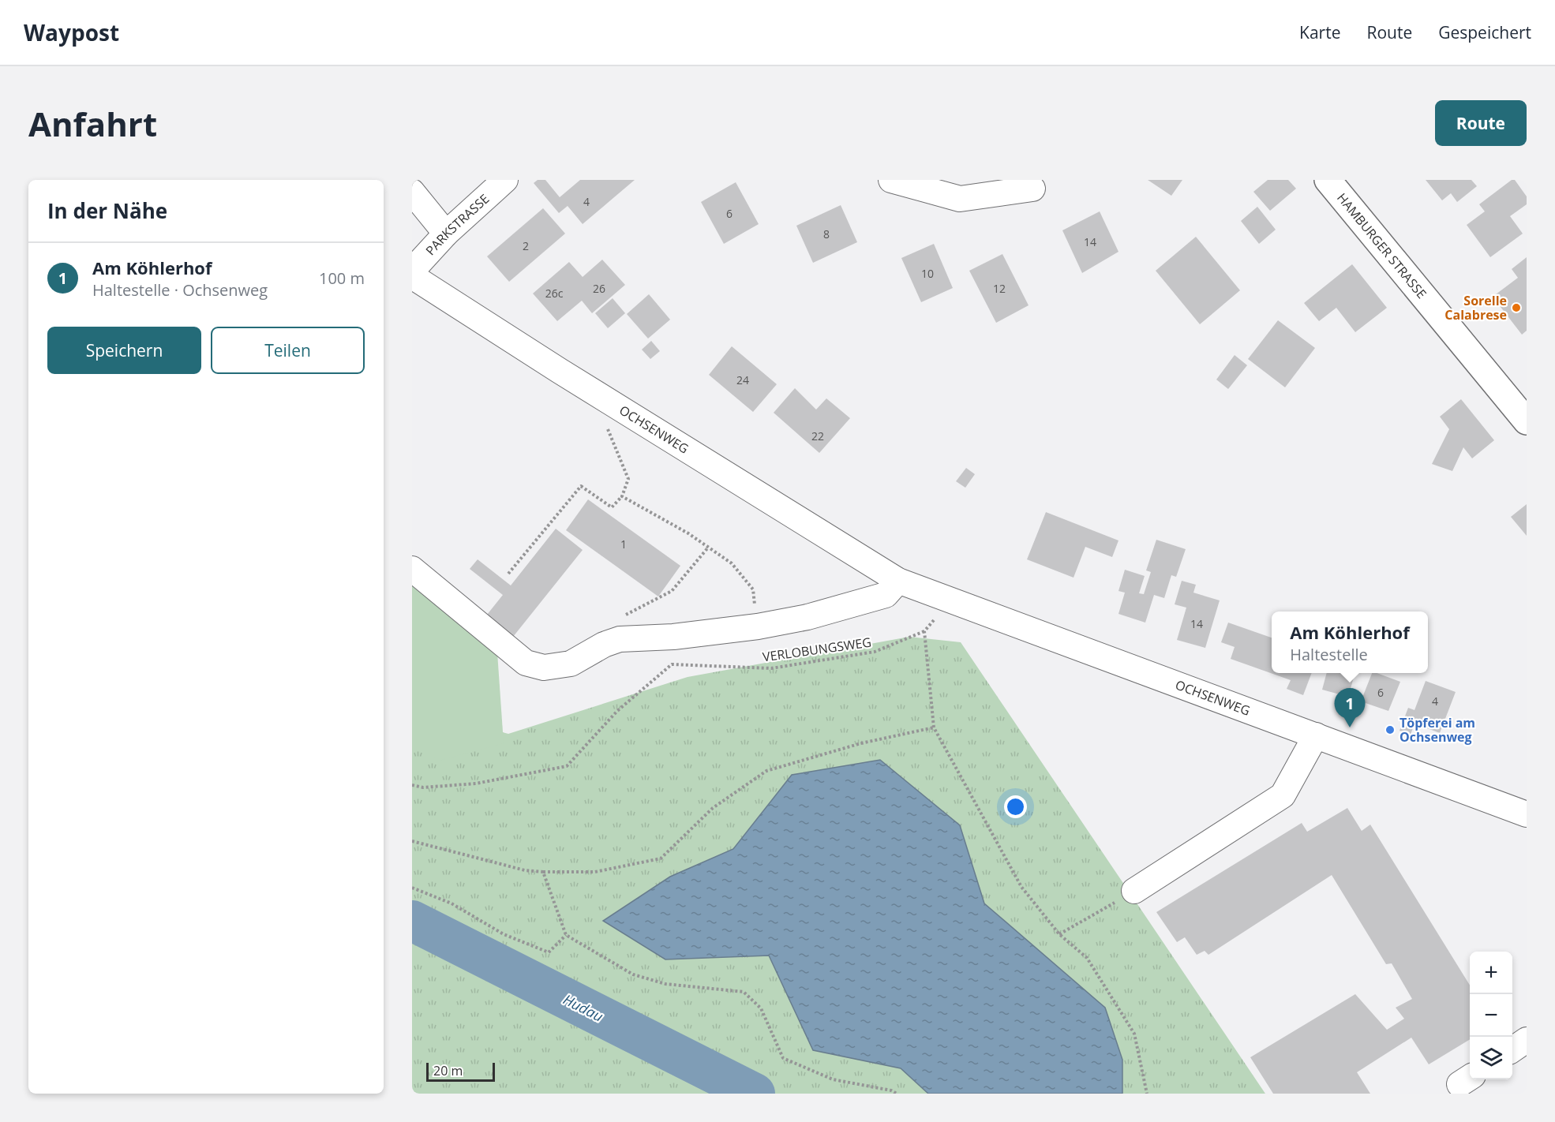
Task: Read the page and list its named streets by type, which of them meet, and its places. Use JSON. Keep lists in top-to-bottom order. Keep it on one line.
{"streets":{"main road":["HAMBURGER STRASSE"],"street":["PARKSTRASSE","OCHSENWEG"],"path":["VERLOBUNGSWEG"]},"water":["Hudau"],"places":["Sorelle Calabrese","Töpferei am Ochsenweg"],"house_numbers":["4","6","8","14","2","10","26","12","26c","24","22","1","14","6","4"],"scale_bar":"20 m","page":{"header":"Waypost","nav":["Karte","Route","Gespeichert"],"buttons":["Route",["Speichern","Teilen"]],"title":"Anfahrt","heading":"In der Nähe","list":[{"mark":"1","name":"Am Köhlerhof","note":"Haltestelle · Ochsenweg","value":"100 m"}],"popup":["Am Köhlerhof","Haltestelle"],"pins":"1","map_buttons":["+","−"],"scale":"20 m"}}
